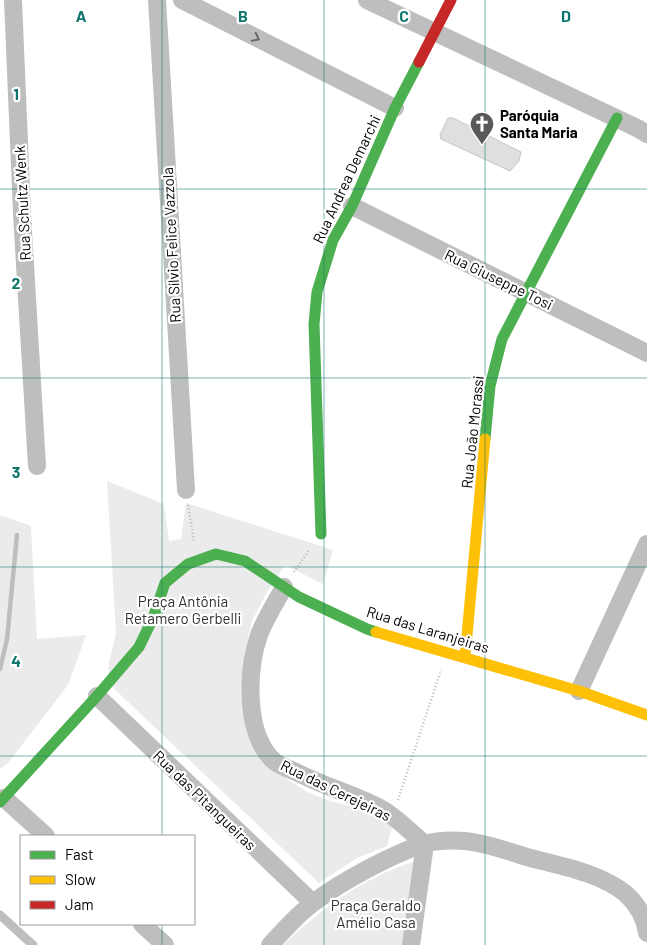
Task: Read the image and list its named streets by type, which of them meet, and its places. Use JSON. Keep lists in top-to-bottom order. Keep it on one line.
{"streets":{"street":["Rua Andrea Demarchi","Rua Schultz Wenk","Rua Sílvio Felice Vazzola","Rua Giuseppe Tosi","Rua João Morassi","Rua das Laranjeiras","Rua das Cerejeiras","Rua das Pitangueiras"]},"crossings":[["Rua Andrea Demarchi","Rua Giuseppe Tosi"],["Rua Giuseppe Tosi","Rua João Morassi"],["Rua João Morassi","Rua das Laranjeiras"],["Rua das Laranjeiras","Rua das Cerejeiras"],["Rua das Laranjeiras","Rua das Pitangueiras"]],"parks":["Praça Antônia Retamero Gerbelli","Praça Geraldo Amélio Casa"],"places":{"church":["Paróquia Santa Maria"]},"legend":["Fast","Slow","Jam"],"grid":{"columns":["A","B","C","D"],"rows":["1","2","3","4"]}}
